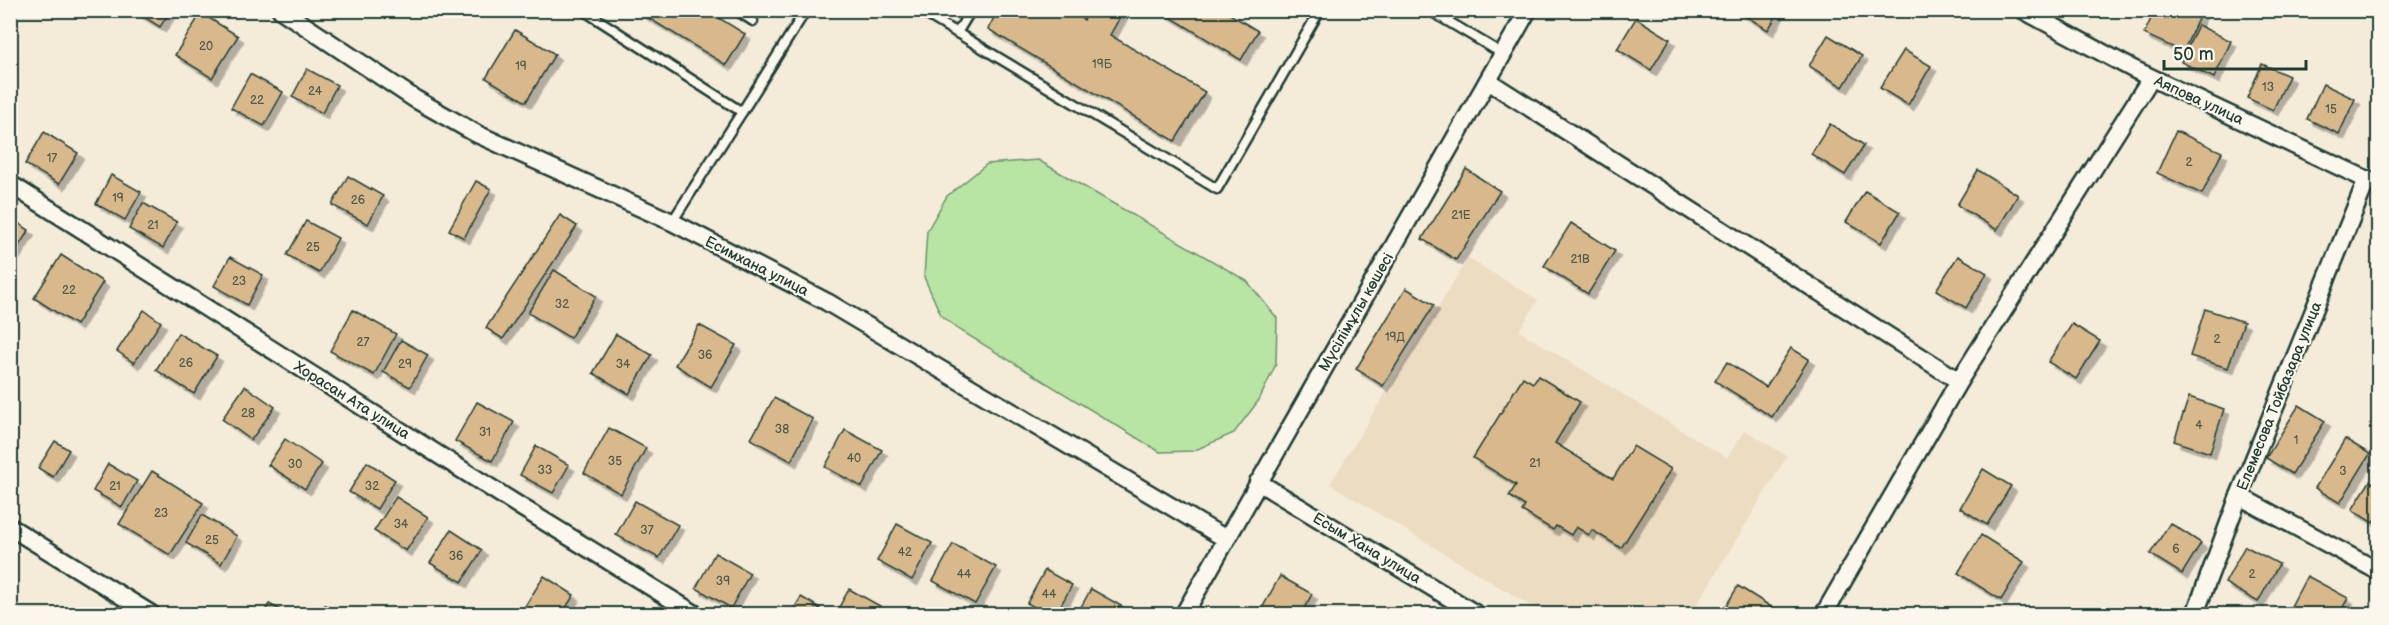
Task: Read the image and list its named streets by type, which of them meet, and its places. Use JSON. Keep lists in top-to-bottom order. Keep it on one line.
{"streets":{"street":["Аяпова улица","Есимхана улица","Мүсілімұлы көшесі","Елемесова Тойбазара улица","Хорасан Ата улица","Есым Хана улица"]},"crossings":[["Аяпова улица","Елемесова Тойбазара улица"],["Есимхана улица","Мүсілімұлы көшесі"],["Мүсілімұлы көшесі","Есым Хана улица"]],"house_numbers":["20","19Б","19","13","24","22","15","17","2","19","26","21Е","21","25","21В","23","22","32","19Д","2","27","36","26","29","34","28","4","38","31","1","40","35","21","30","33","3","21","32","23","34","37","25","6","42","36","44","2","39","44"],"scale_bar":"50 m"}
